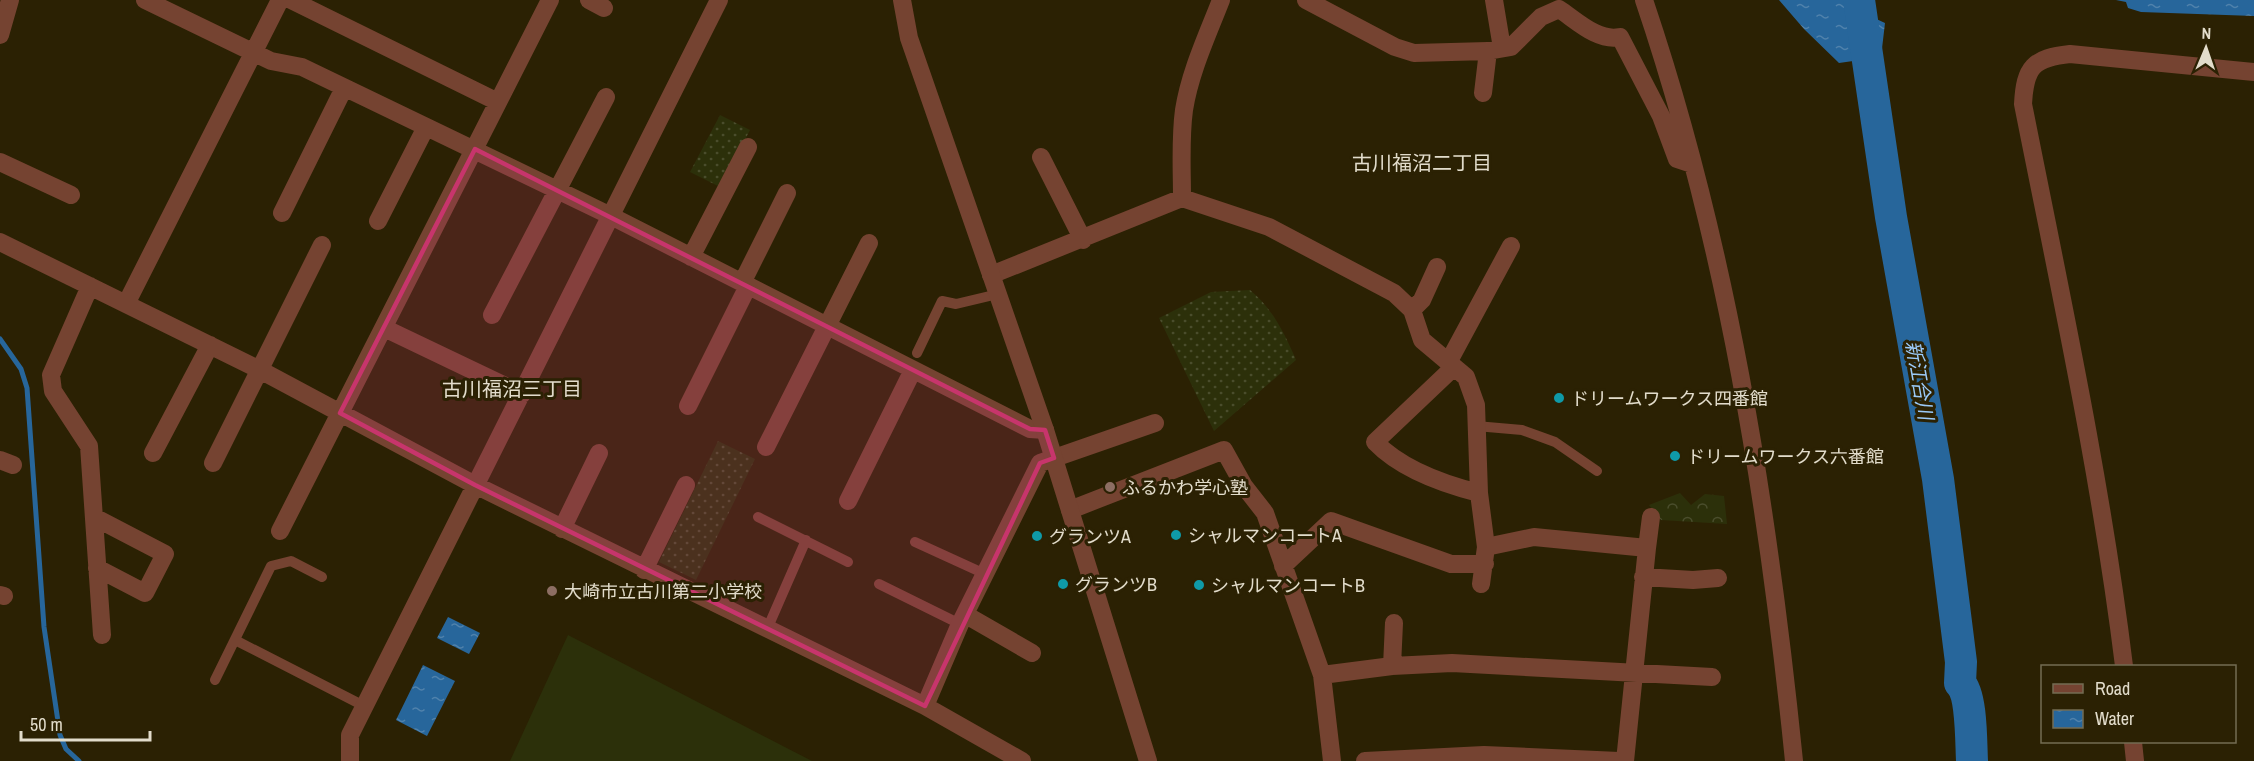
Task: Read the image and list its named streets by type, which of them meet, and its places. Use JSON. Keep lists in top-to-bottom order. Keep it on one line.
{"districts":["古川福沼二丁目","古川福沼三丁目"],"water":["新江合川"],"places":["ドリームワークス四番館","ドリームワークス六番館","ふるかわ学心塾","シャルマンコートA","グランツA","グランツB","シャルマンコートB","大崎市立古川第二小学校"],"legend":["Road","Water"],"scale_bar":"50 m","north":"top"}
